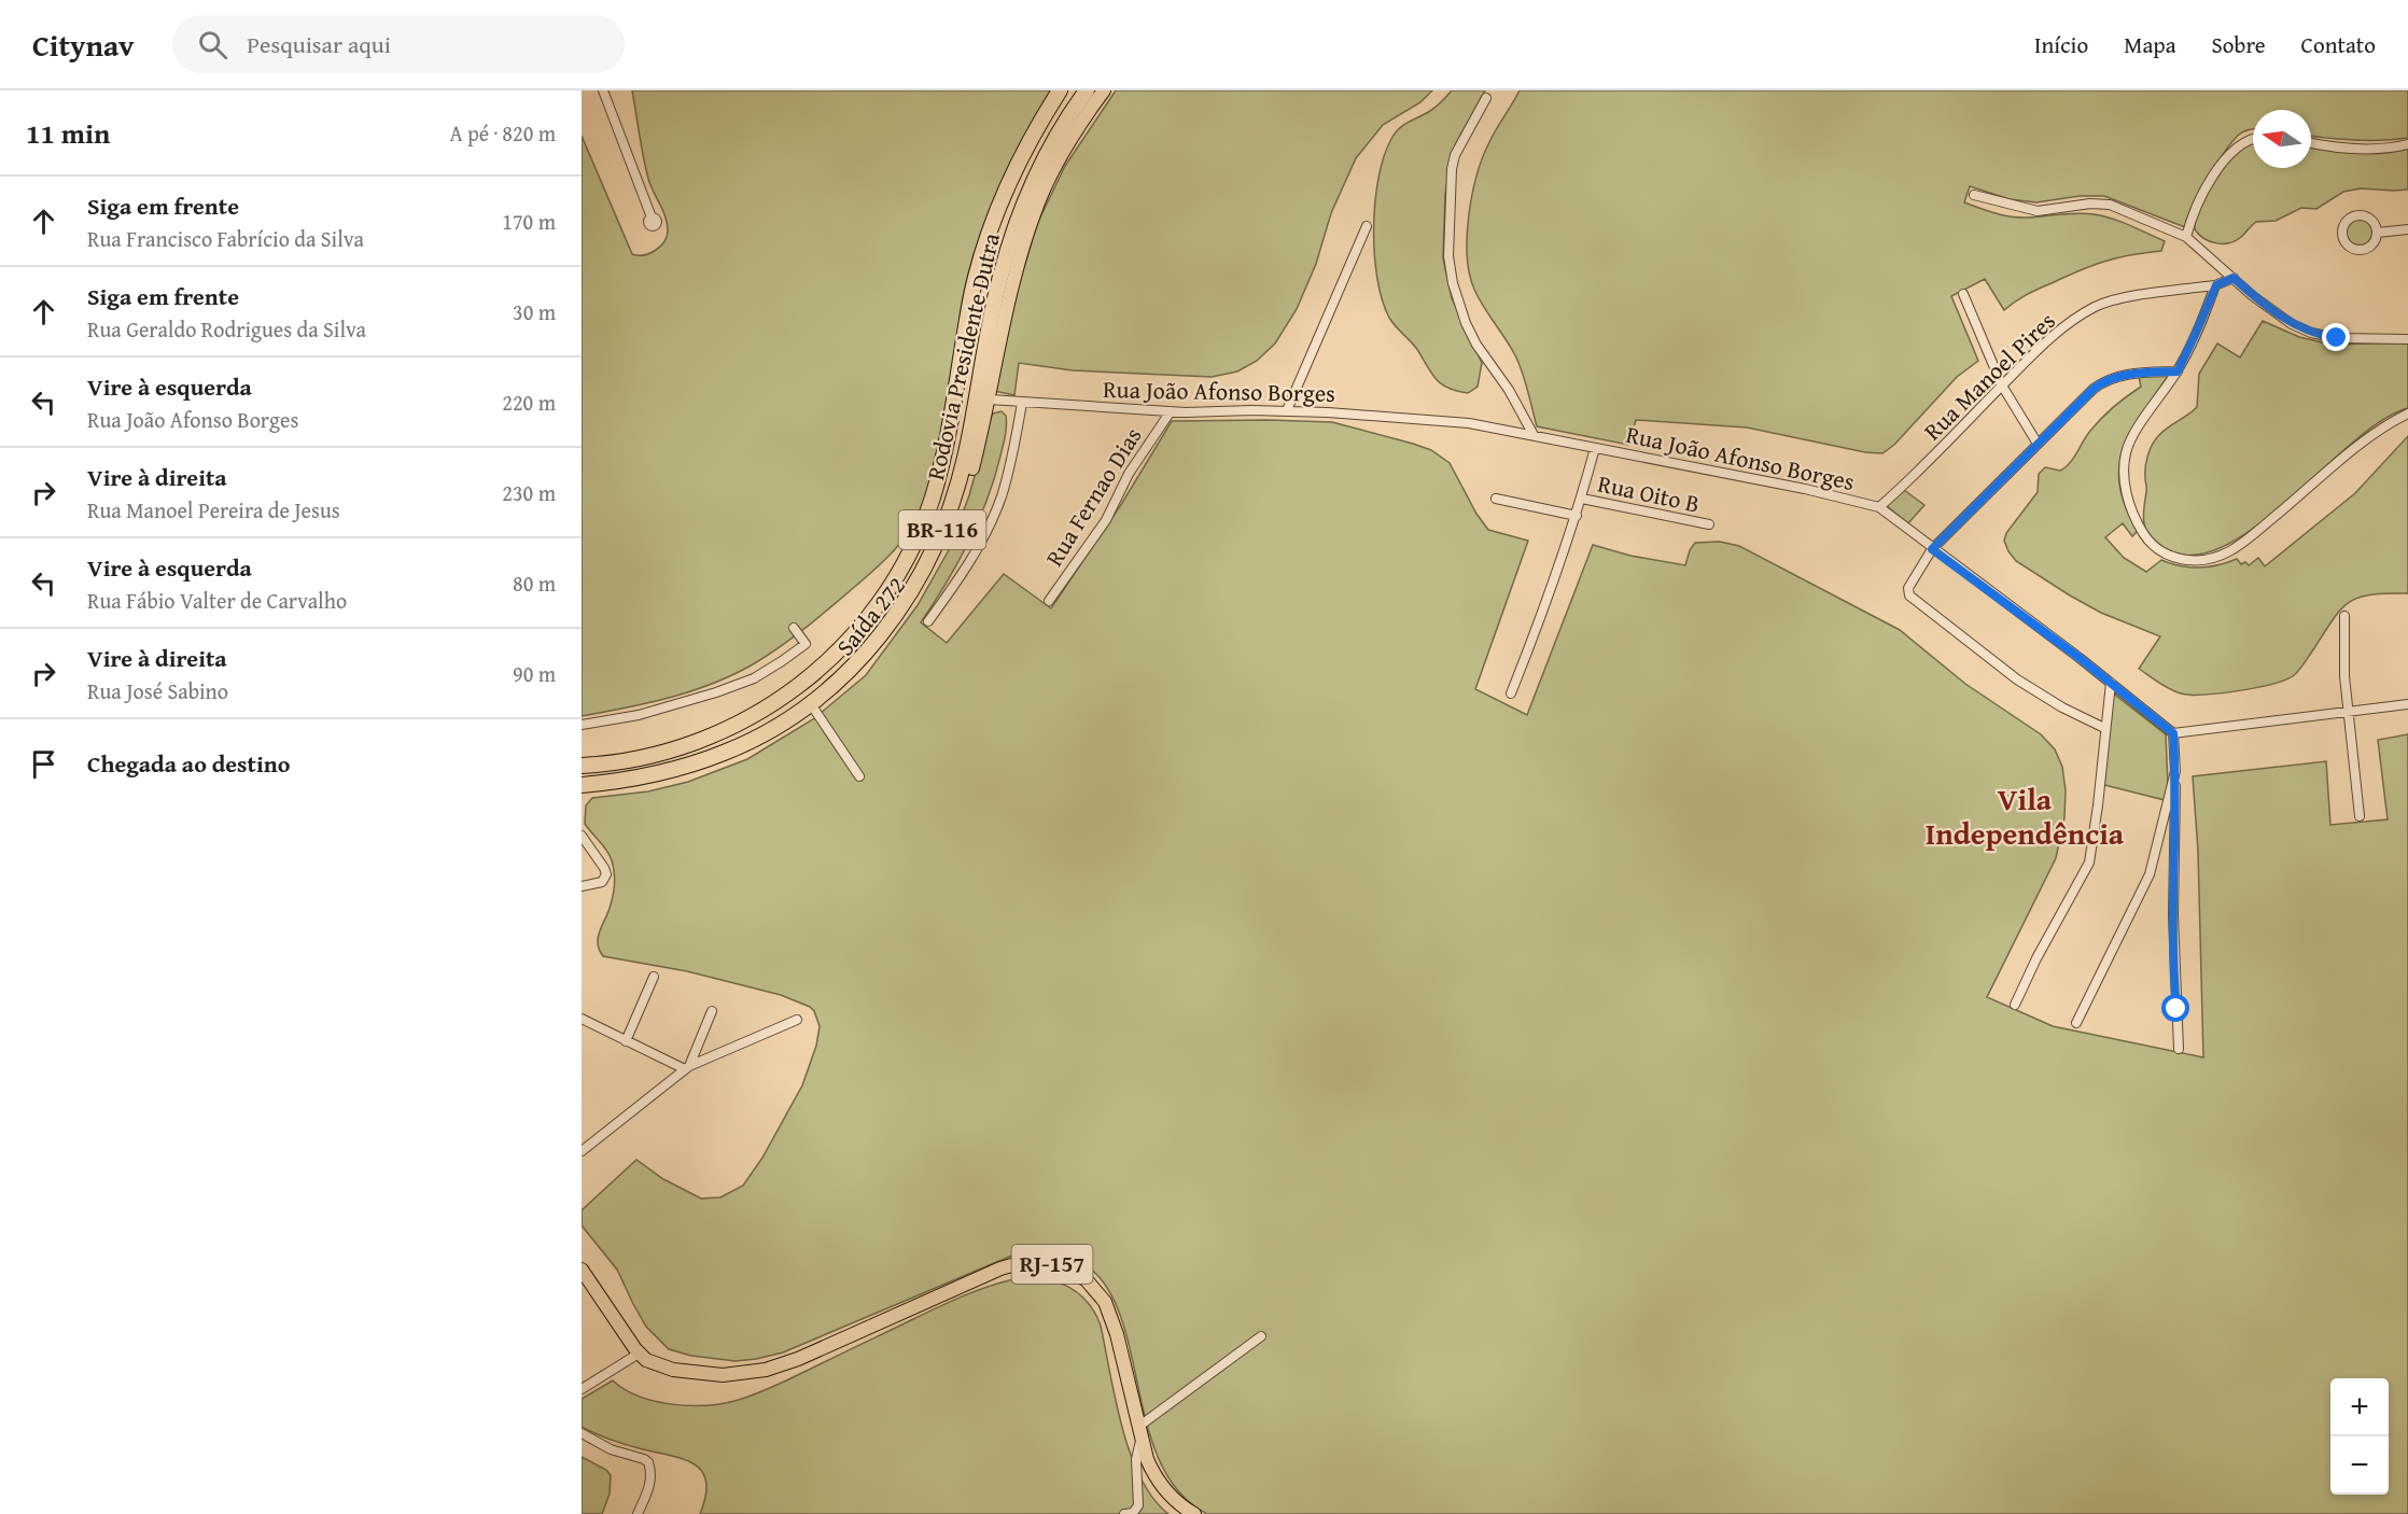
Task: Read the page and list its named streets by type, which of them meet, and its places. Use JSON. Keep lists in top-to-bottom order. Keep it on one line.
{"streets":{"highway":["Rodovia Presidente Dutra","BR-116","Saída 272"],"main road":["RJ-157"],"street":["Rua Manoel Pires","Rua João Afonso Borges","Rua Oito B","Rua Fernao Dias"]},"crossings":[["Rodovia Presidente Dutra","Saída 272"],["Rua Manoel Pires","Rua João Afonso Borges"],["Rua João Afonso Borges","Rua Fernao Dias"]],"districts":["Vila Independência"],"north":"left","page":{"header":"Citynav","search":"Pesquisar aqui","nav":["Início","Mapa","Sobre","Contato"],"heading":["11 min","A pé · 820 m"],"list":[["Siga em frente","Rua Francisco Fabrício da Silva","170 m"],["Siga em frente","Rua Geraldo Rodrigues da Silva","30 m"],["Vire à esquerda","Rua João Afonso Borges","220 m"],["Vire à direita","Rua Manoel Pereira de Jesus","230 m"],["Vire à esquerda","Rua Fábio Valter de Carvalho","80 m"],["Vire à direita","Rua José Sabino","90 m"],"Chegada ao destino"],"map_buttons":["+","−"]}}
